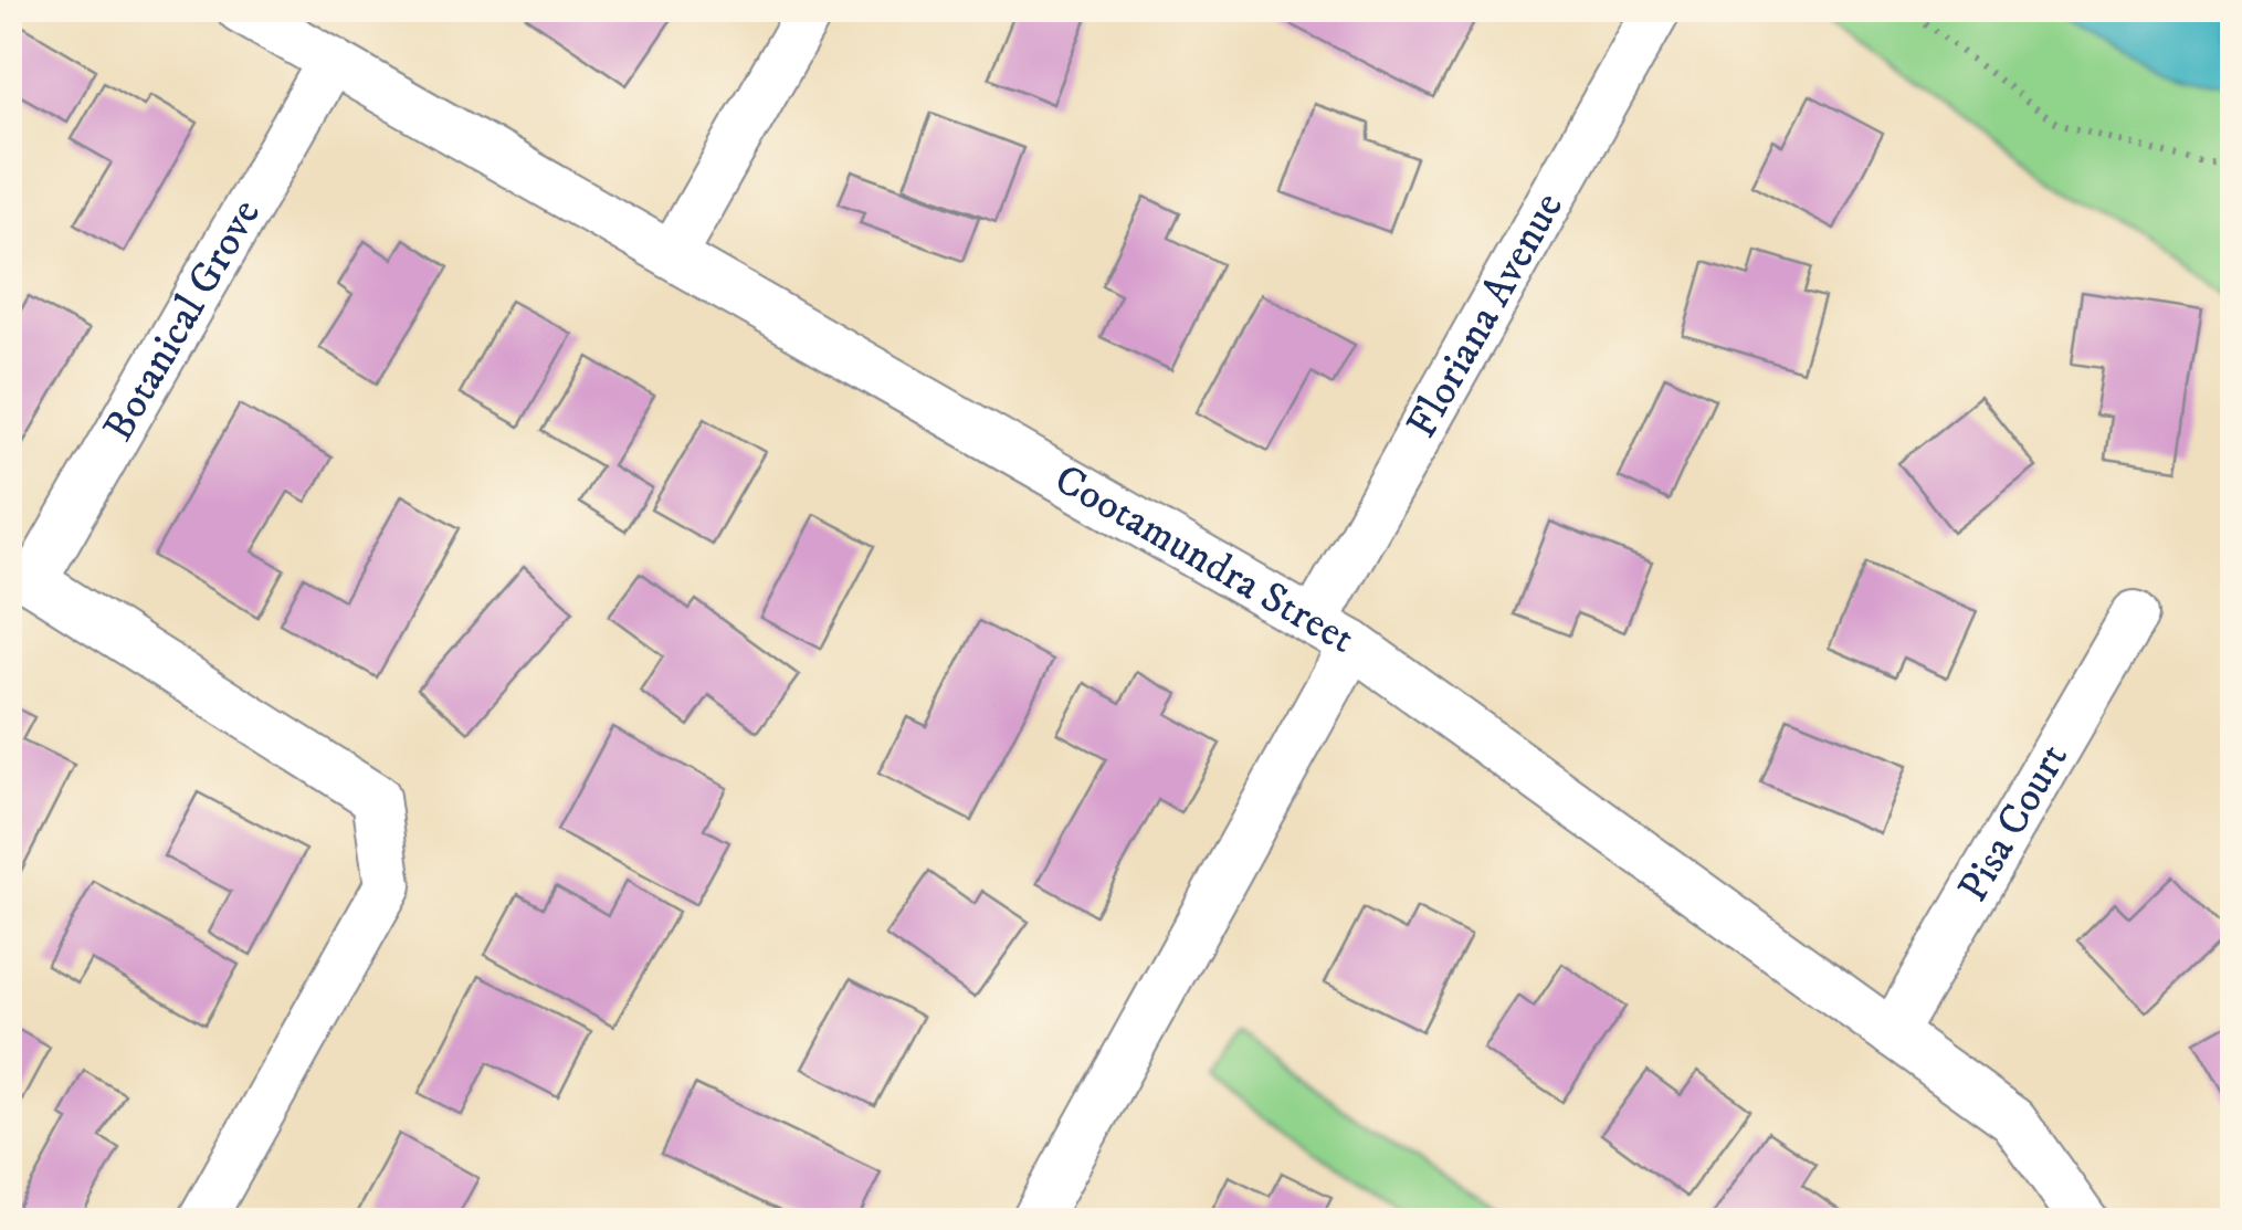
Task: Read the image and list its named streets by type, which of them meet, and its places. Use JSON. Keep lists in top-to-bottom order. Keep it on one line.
{"streets":{"street":["Floriana Avenue","Botanical Grove","Cootamundra Street","Pisa Court"]},"crossings":[["Floriana Avenue","Cootamundra Street"],["Botanical Grove","Cootamundra Street"],["Cootamundra Street","Pisa Court"]]}
